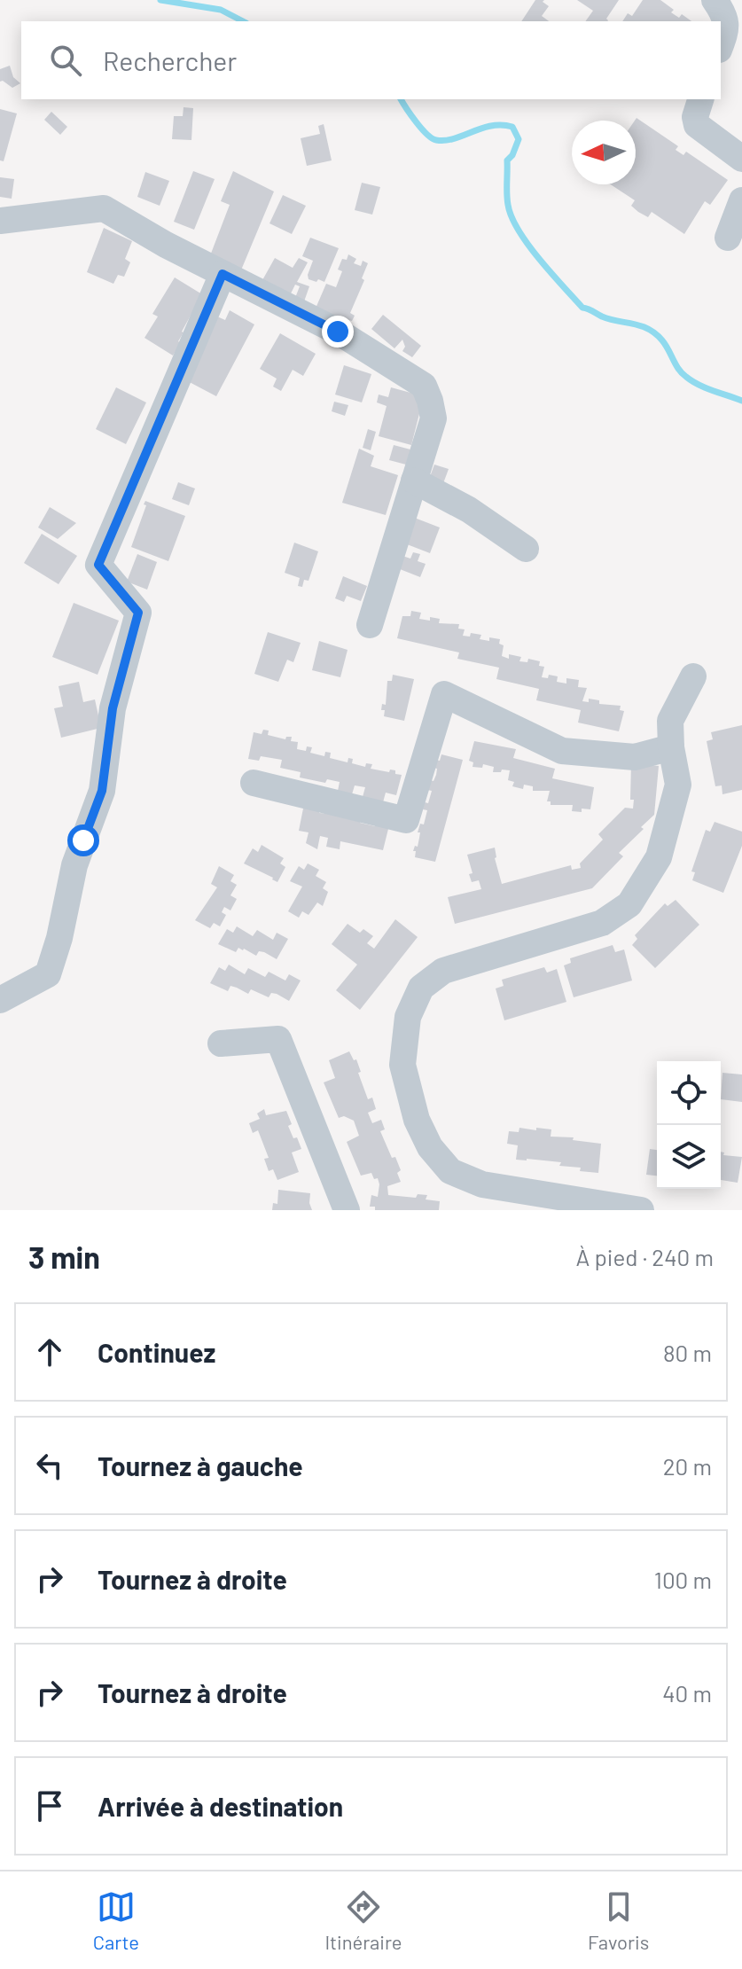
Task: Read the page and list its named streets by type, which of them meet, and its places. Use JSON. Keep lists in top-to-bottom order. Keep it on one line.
{"north":"left","page":{"search":"Rechercher","heading":["3 min","À pied · 240 m"],"list":[["Continuez","80 m"],["Tournez à gauche","20 m"],["Tournez à droite","100 m"],["Tournez à droite","40 m"],"Arrivée à destination"],"nav":["Carte","Itinéraire","Favoris"]}}
